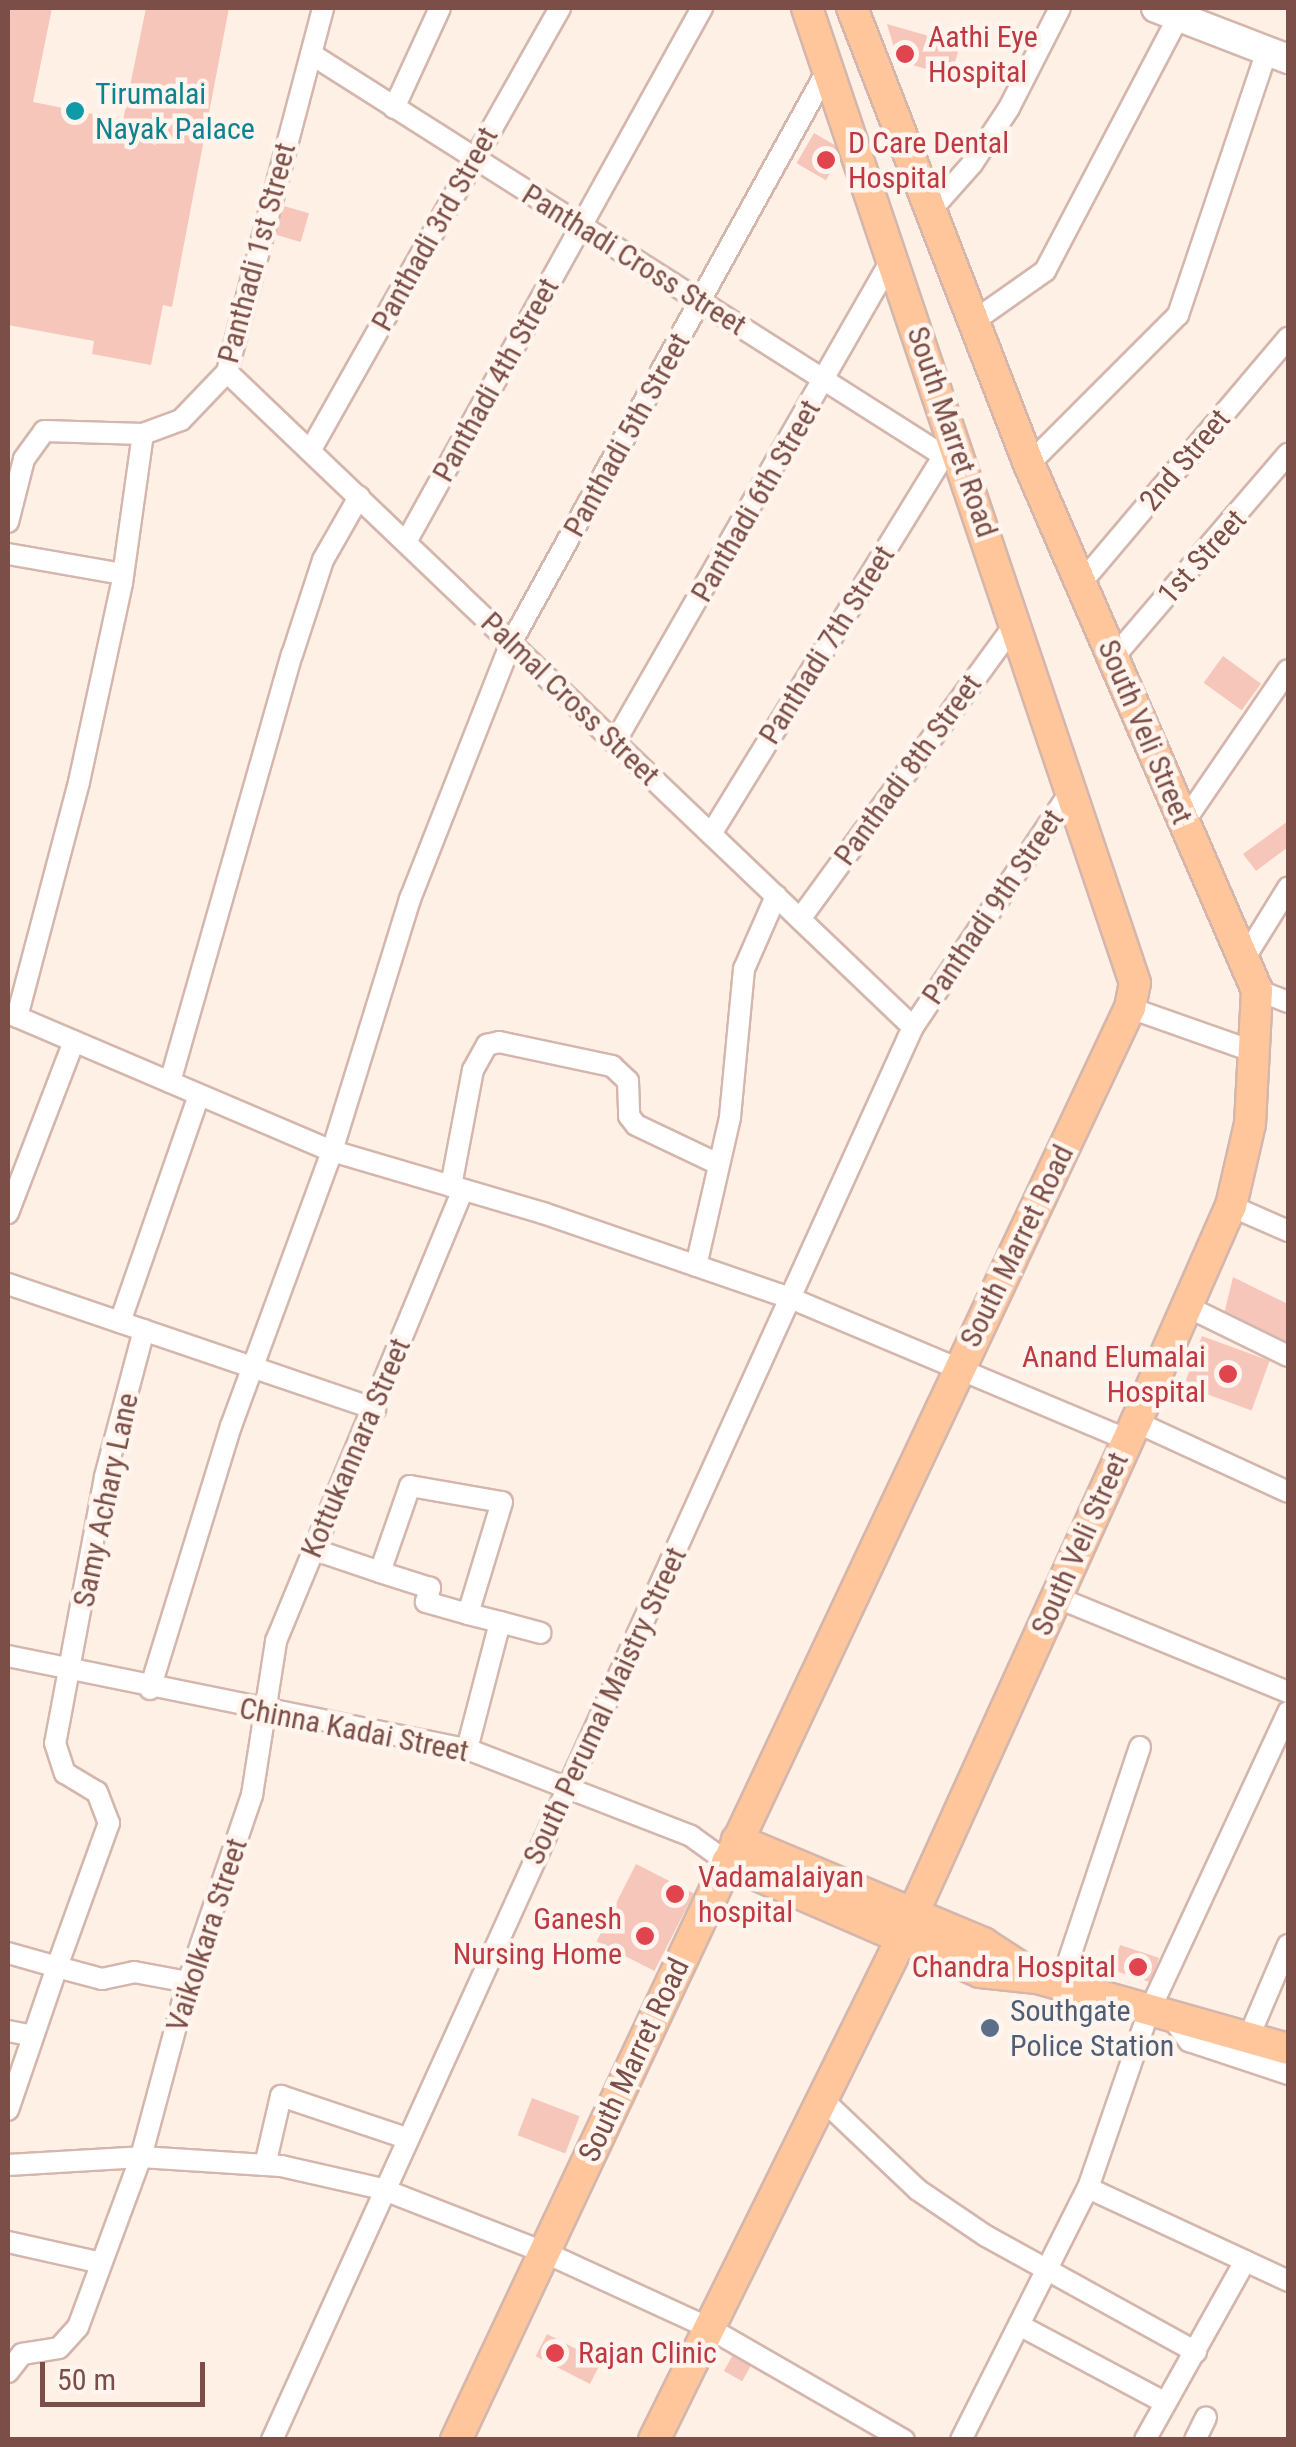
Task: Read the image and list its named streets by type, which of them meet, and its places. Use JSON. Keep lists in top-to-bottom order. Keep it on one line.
{"streets":{"main road":["South Marret Road","South Veli Street"],"street":["Panthadi 3rd Street","Panthadi 1st Street","Panthadi Cross Street","Panthadi 4th Street","Panthadi 5th Street","2nd Street","Panthadi 6th Street","1st Street","Panthadi 7th Street","Palmal Cross Street","Panthadi 8th Street","Panthadi 9th Street","Kottukannara Street","Samy Achary Lane","South Perumal Maistry Street","Chinna Kadai Street","Vaikolkara Street"]},"crossings":[["Panthadi 3rd Street","Panthadi Cross Street"],["Panthadi 3rd Street","Palmal Cross Street"],["Panthadi 1st Street","Panthadi Cross Street"],["Panthadi 1st Street","Palmal Cross Street"],["Panthadi Cross Street","Panthadi 4th Street"],["Panthadi Cross Street","South Marret Road"],["Panthadi Cross Street","Panthadi 5th Street"],["Panthadi Cross Street","Panthadi 6th Street"],["Panthadi Cross Street","Panthadi 7th Street"],["Panthadi 4th Street","Palmal Cross Street"],["South Marret Road","Panthadi 5th Street"],["South Marret Road","Panthadi 6th Street"],["South Marret Road","Panthadi 7th Street"],["South Marret Road","Panthadi 8th Street"],["South Marret Road","Panthadi 9th Street"],["South Marret Road","Chinna Kadai Street"],["Panthadi 5th Street","Palmal Cross Street"],["Panthadi 5th Street","Chinna Kadai Street"],["2nd Street","South Veli Street"],["Panthadi 6th Street","Palmal Cross Street"],["1st Street","South Veli Street"],["Panthadi 7th Street","Palmal Cross Street"],["Palmal Cross Street","Panthadi 8th Street"],["Palmal Cross Street","Panthadi 9th Street"],["Palmal Cross Street","South Perumal Maistry Street"],["Panthadi 9th Street","South Perumal Maistry Street"],["Kottukannara Street","Chinna Kadai Street"],["Kottukannara Street","Vaikolkara Street"],["Samy Achary Lane","Chinna Kadai Street"],["South Perumal Maistry Street","Chinna Kadai Street"],["Chinna Kadai Street","Vaikolkara Street"]],"places":["Aathi Eye Hospital","Tirumalai Nayak Palace","D Care Dental Hospital","Anand Elumalai Hospital","Vadamalaiyan hospital","Ganesh Nursing Home","Chandra Hospital","Southgate Police Station","Rajan Clinic"],"scale_bar":"50 m"}
